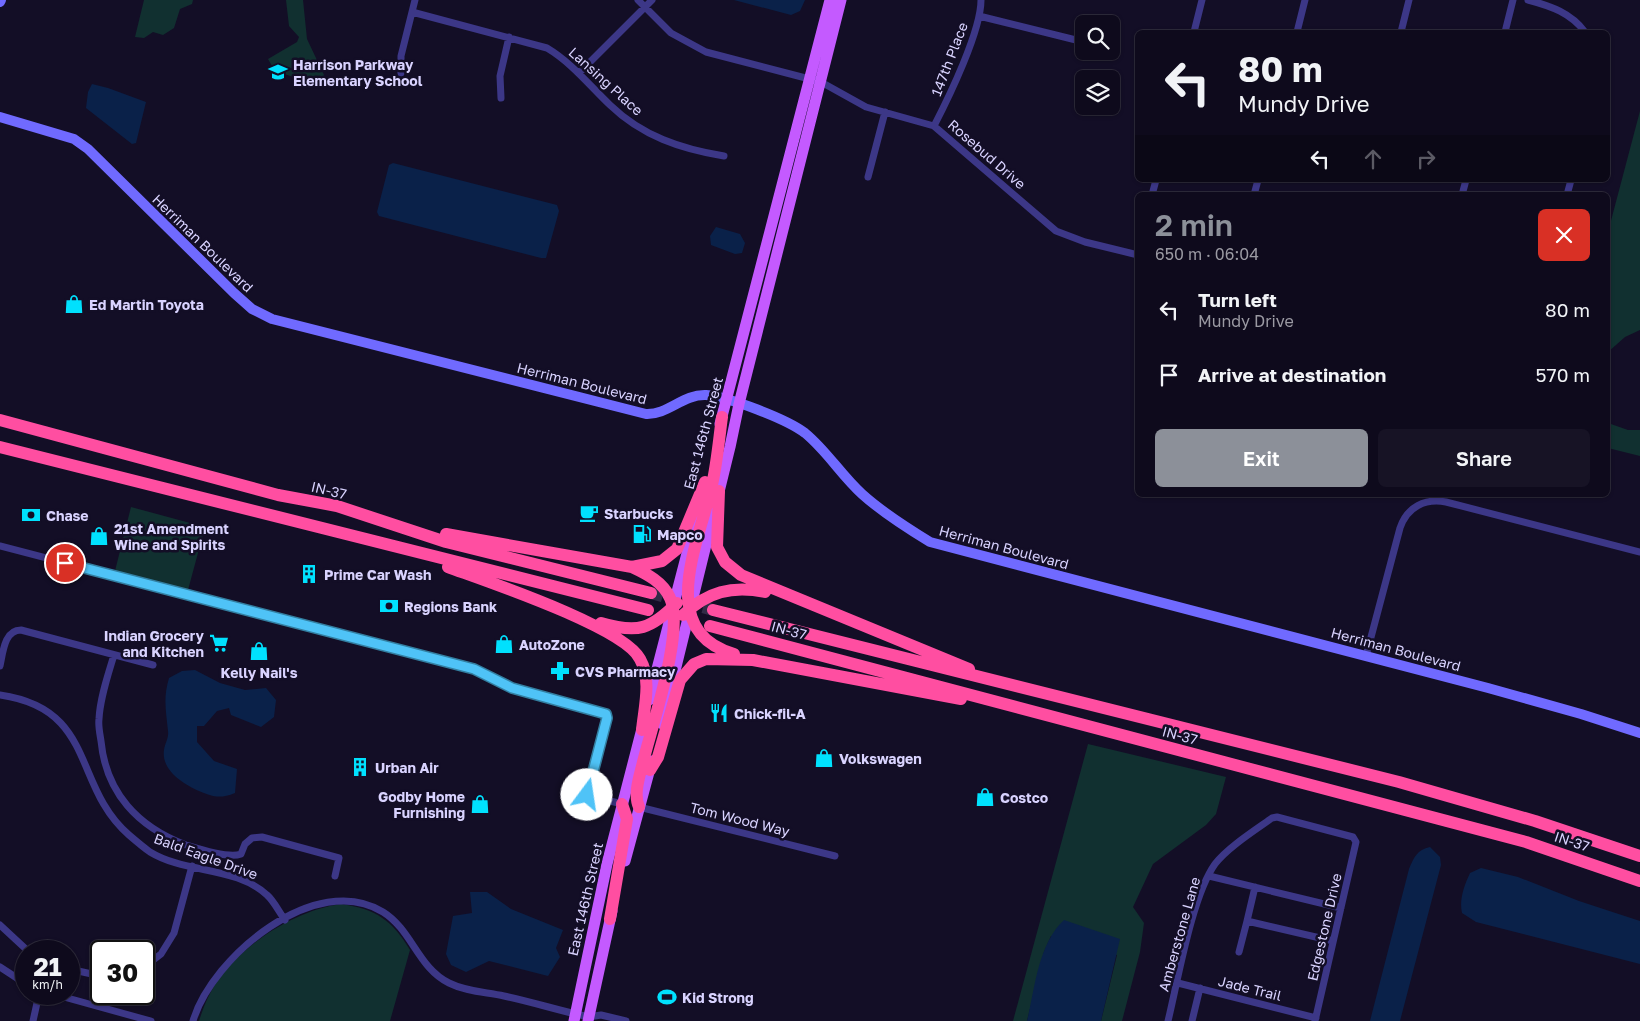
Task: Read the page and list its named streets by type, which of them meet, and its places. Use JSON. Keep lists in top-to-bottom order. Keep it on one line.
{"streets":{"highway":["IN-37"],"main road":["East 146th Street"],"street":["147th Place","Lansing Place","Rosebud Drive","Herriman Boulevard","Tom Wood Way","Bald Eagle Drive","Edgestone Drive","Amberstone Lane","Jade Trail"]},"crossings":[["147th Place","Rosebud Drive"],["Rosebud Drive","East 146th Street"],["Herriman Boulevard","East 146th Street"],["East 146th Street","Tom Wood Way"],["Edgestone Drive","Amberstone Lane"],["Edgestone Drive","Jade Trail"],["Amberstone Lane","Jade Trail"]],"places":{"school or university":["Harrison Parkway Elementary School"],"shop":["Ed Martin Toyota","21st Amendment Wine and Spirits","AutoZone","Kelly Nail's","Volkswagen","Costco","Godby Home Furnishing"],"cafe":["Starbucks"],"bank":["Chase","Regions Bank"],"fuel station":["Mapco"],"building":["Prime Car Wash","Urban Air"],"supermarket":["Indian Grocery and Kitchen"],"pharmacy":["CVS Pharmacy"],"restaurant":["Chick-fil-A"],"sports":["Kid Strong"]},"page":{"turn":["80 m","Mundy Drive"],"heading":["2 min","650 m · 06:04"],"list":[{"name":"Turn left","note":"Mundy Drive","value":"80 m"},{"name":"Arrive at destination","value":"570 m"}],"buttons":["Exit","Share"],"speed":"21 km/h","limit":"30"}}
